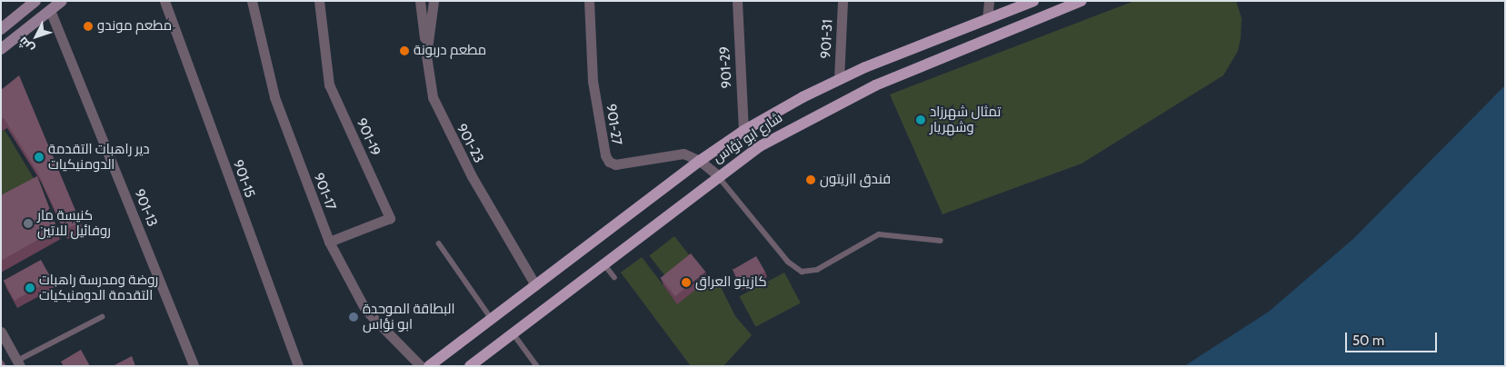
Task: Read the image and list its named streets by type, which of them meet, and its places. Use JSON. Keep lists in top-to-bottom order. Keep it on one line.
{"streets":{"main road":["شارع ابو نؤاس"],"street":["901-31","901-29","901-27","901-19","901-23","901-15","901-17","901-13"]},"crossings":[["901-31","شارع ابو نؤاس"],["901-29","شارع ابو نؤاس"],["901-27","شارع ابو نؤاس"],["901-19","901-17"],["شارع ابو نؤاس","901-23"]],"places":["مطعم موندو","مطعم دربونة","تمثال شهرزاد وشهريار","دير راهبات التقدمة الدومنيكيات","فندق اازيتون","كنيسة مار روفائيل للاتين","كازينو العراق","روضة ومدرسة راهبات التقدمة الدومنيكيات","البطاقة الموحدة ابو نؤاس"],"scale_bar":"50 m","north":"bottom left"}
